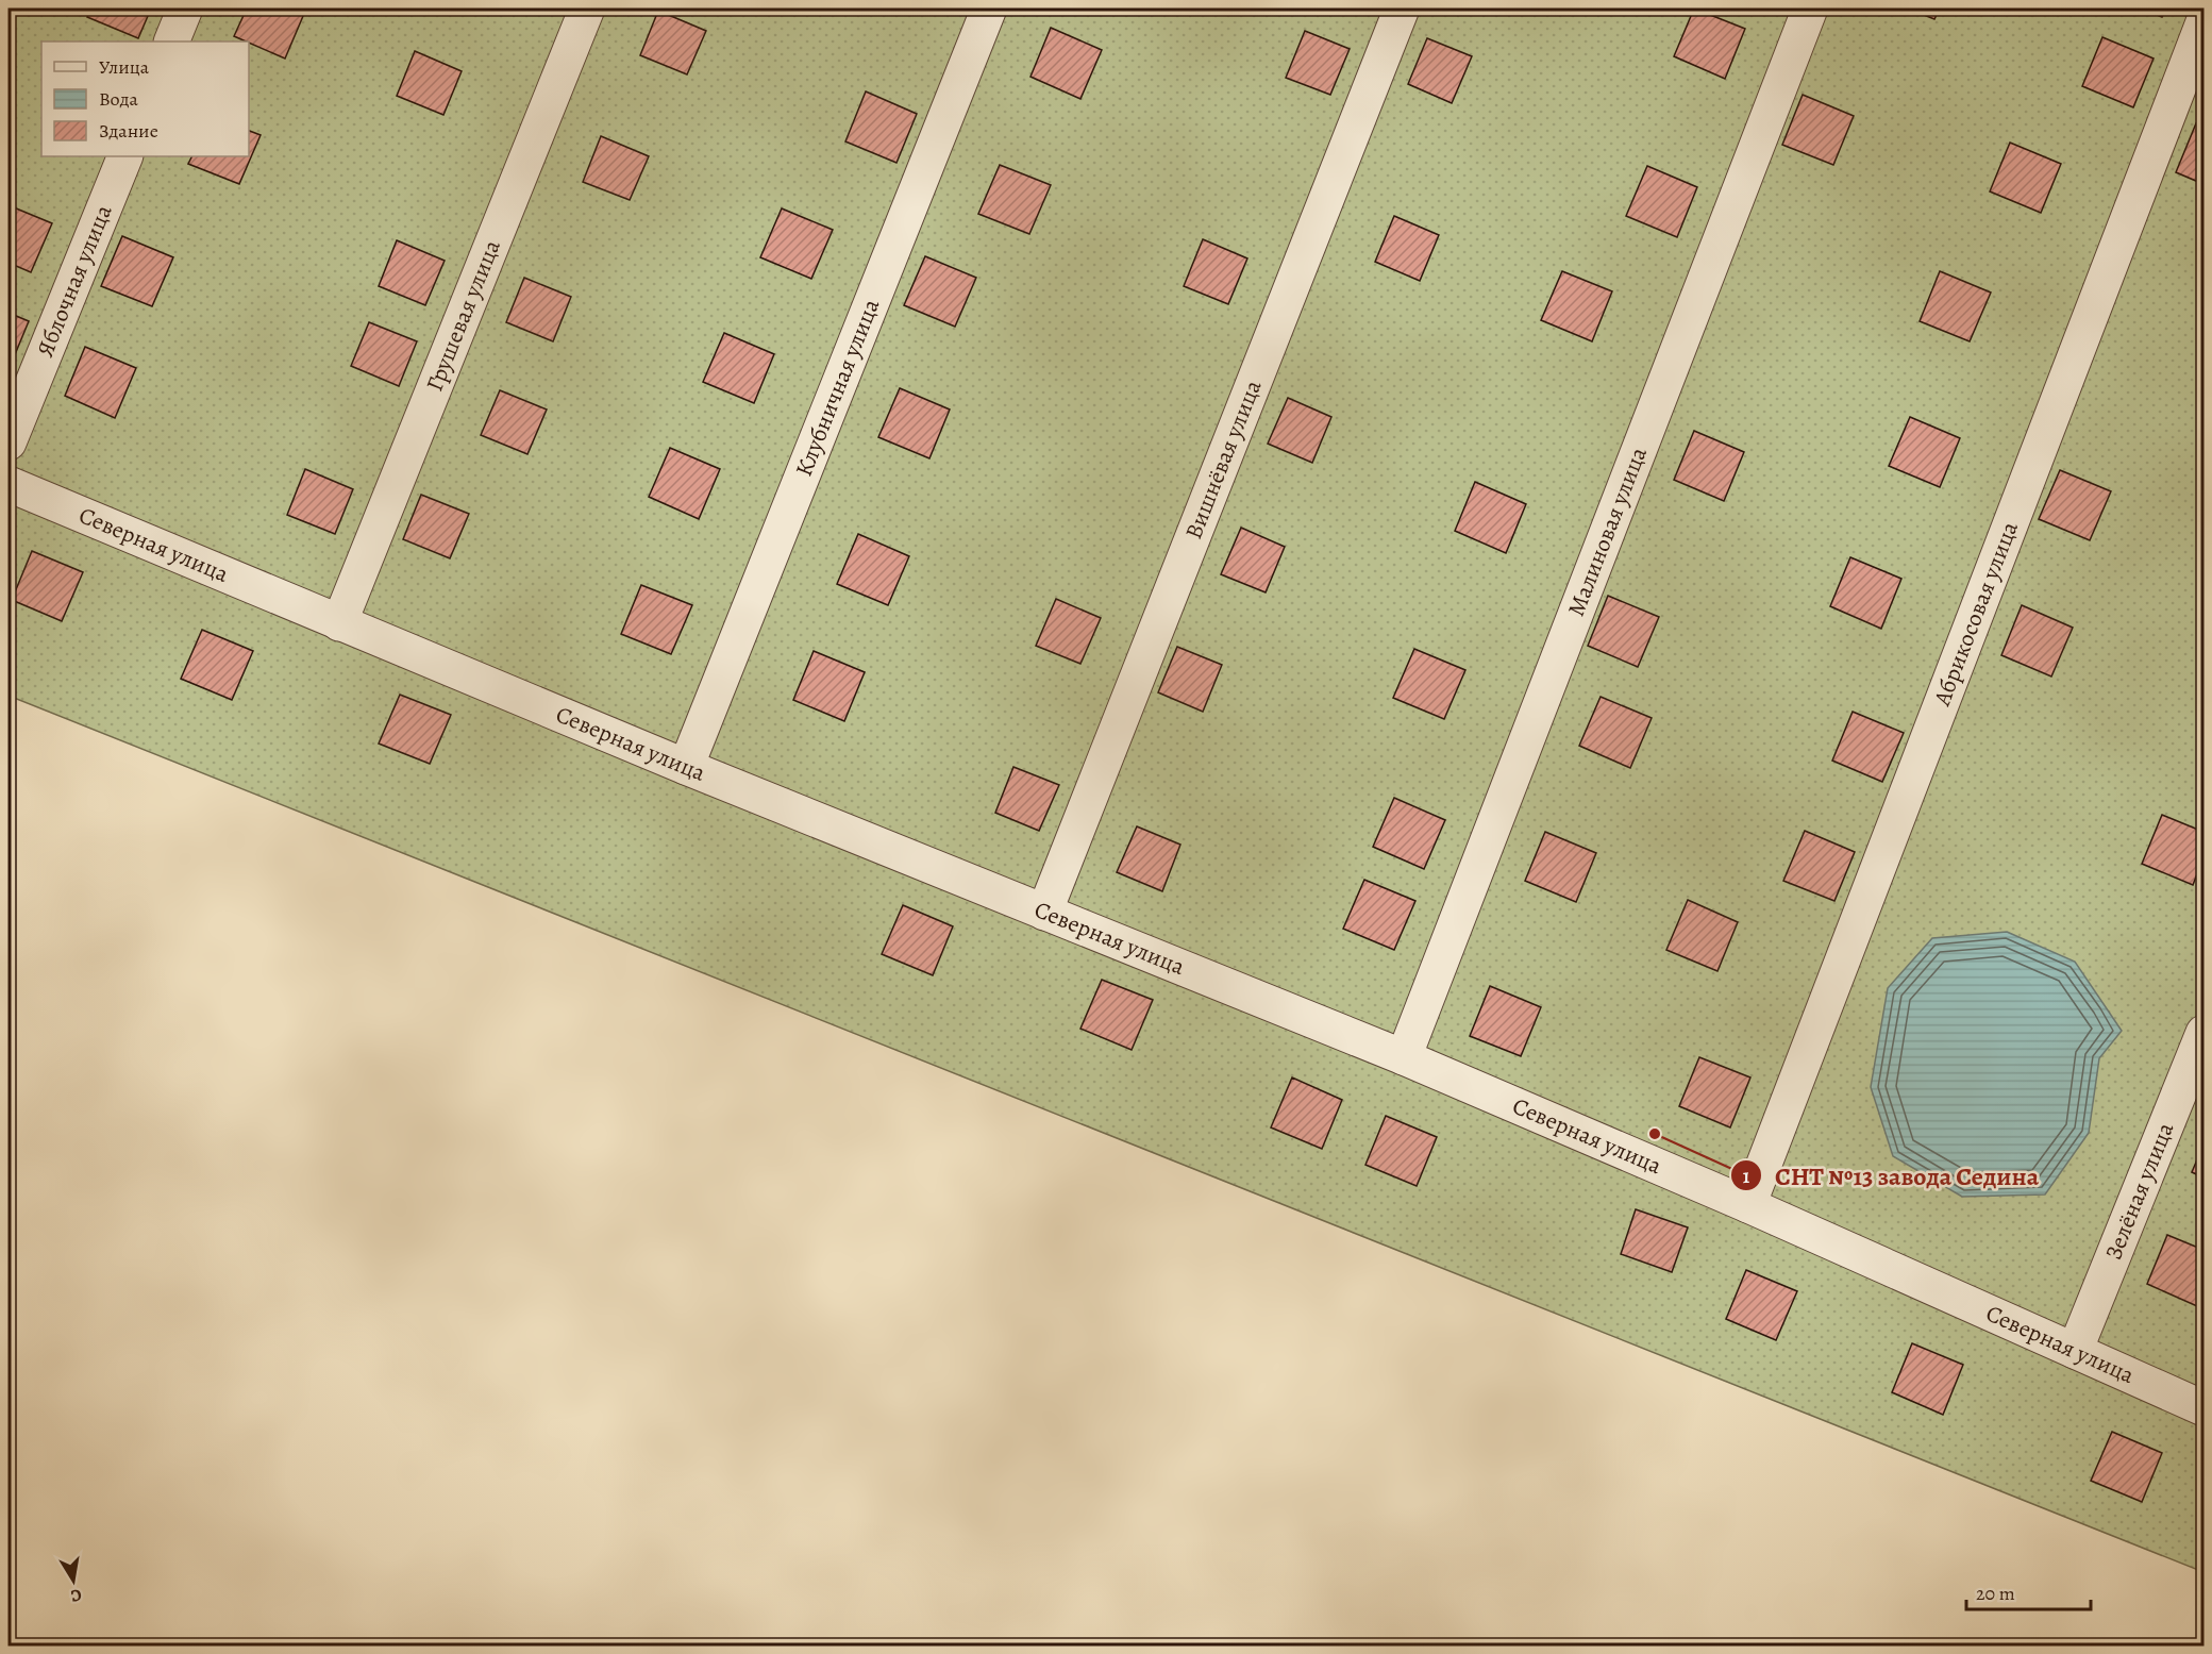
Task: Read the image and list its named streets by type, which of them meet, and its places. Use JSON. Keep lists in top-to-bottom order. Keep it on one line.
{"streets":{"street":["Яблочная улица","Грушевая улица","Клубничная улица","Вишнёвая улица","Малиновая улица","Северная улица","Абрикосовая улица","Зелёная улица"]},"crossings":[["Грушевая улица","Северная улица"],["Клубничная улица","Северная улица"],["Вишнёвая улица","Северная улица"],["Малиновая улица","Северная улица"],["Северная улица","Абрикосовая улица"],["Северная улица","Зелёная улица"]],"places":["СНТ №13 завода Седина"],"legend":["Улица","Вода","Здание"],"scale_bar":"20 m","north":"bottom"}
